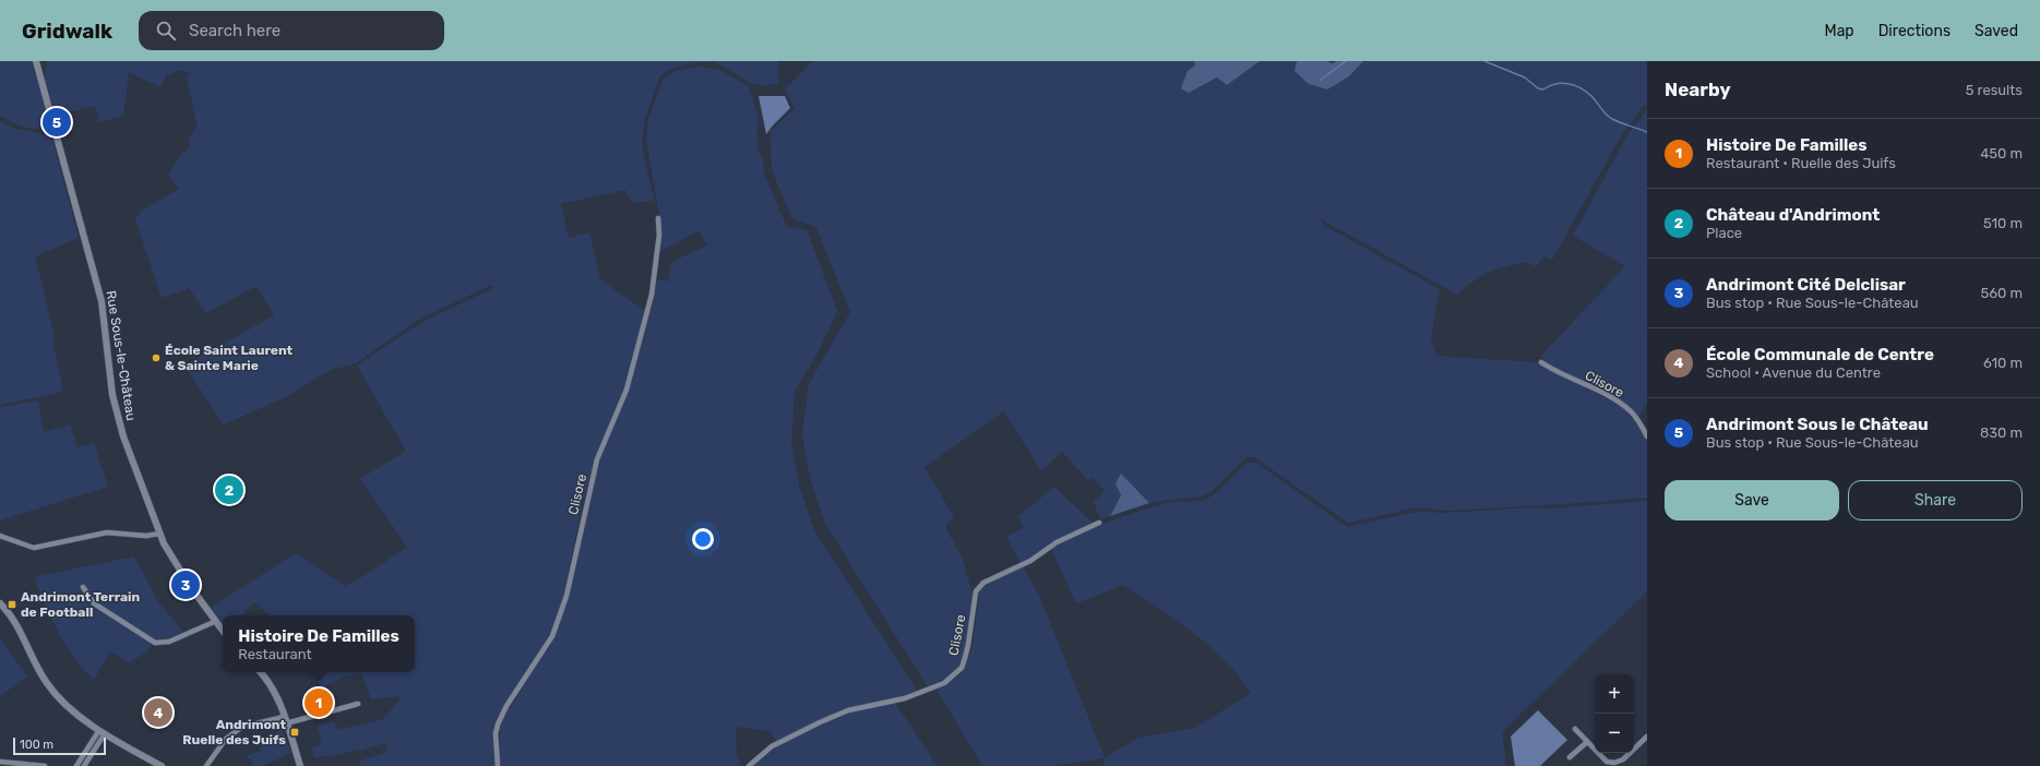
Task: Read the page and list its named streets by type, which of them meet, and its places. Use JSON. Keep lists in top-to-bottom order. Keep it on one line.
{"streets":{"street":["Rue Sous-le-Château","Clisore"]},"places":{"other":["École Saint Laurent & Sainte Marie"],"transit":["Andrimont Terrain de Football","Andrimont Ruelle des Juifs"]},"scale_bar":"100 m","page":{"header":"Gridwalk","search":"Search here","nav":["Map","Directions","Saved"],"heading":["Nearby","5 results"],"pins":["5","2","3","1","4"],"list":[{"mark":"1","name":"Histoire De Familles","note":"Restaurant · Ruelle des Juifs","value":"450 m"},{"mark":"2","name":"Château d'Andrimont","note":"Place","value":"510 m"},{"mark":"3","name":"Andrimont Cité Delclisar","note":"Bus stop · Rue Sous-le-Château","value":"560 m"},{"mark":"4","name":"École Communale de Centre","note":"School · Avenue du Centre","value":"610 m"},{"mark":"5","name":"Andrimont Sous le Château","note":"Bus stop · Rue Sous-le-Château","value":"830 m"}],"buttons":["Save","Share"],"popup":["Histoire De Familles","Restaurant"],"map_buttons":["+","−"],"scale":"100 m"}}
